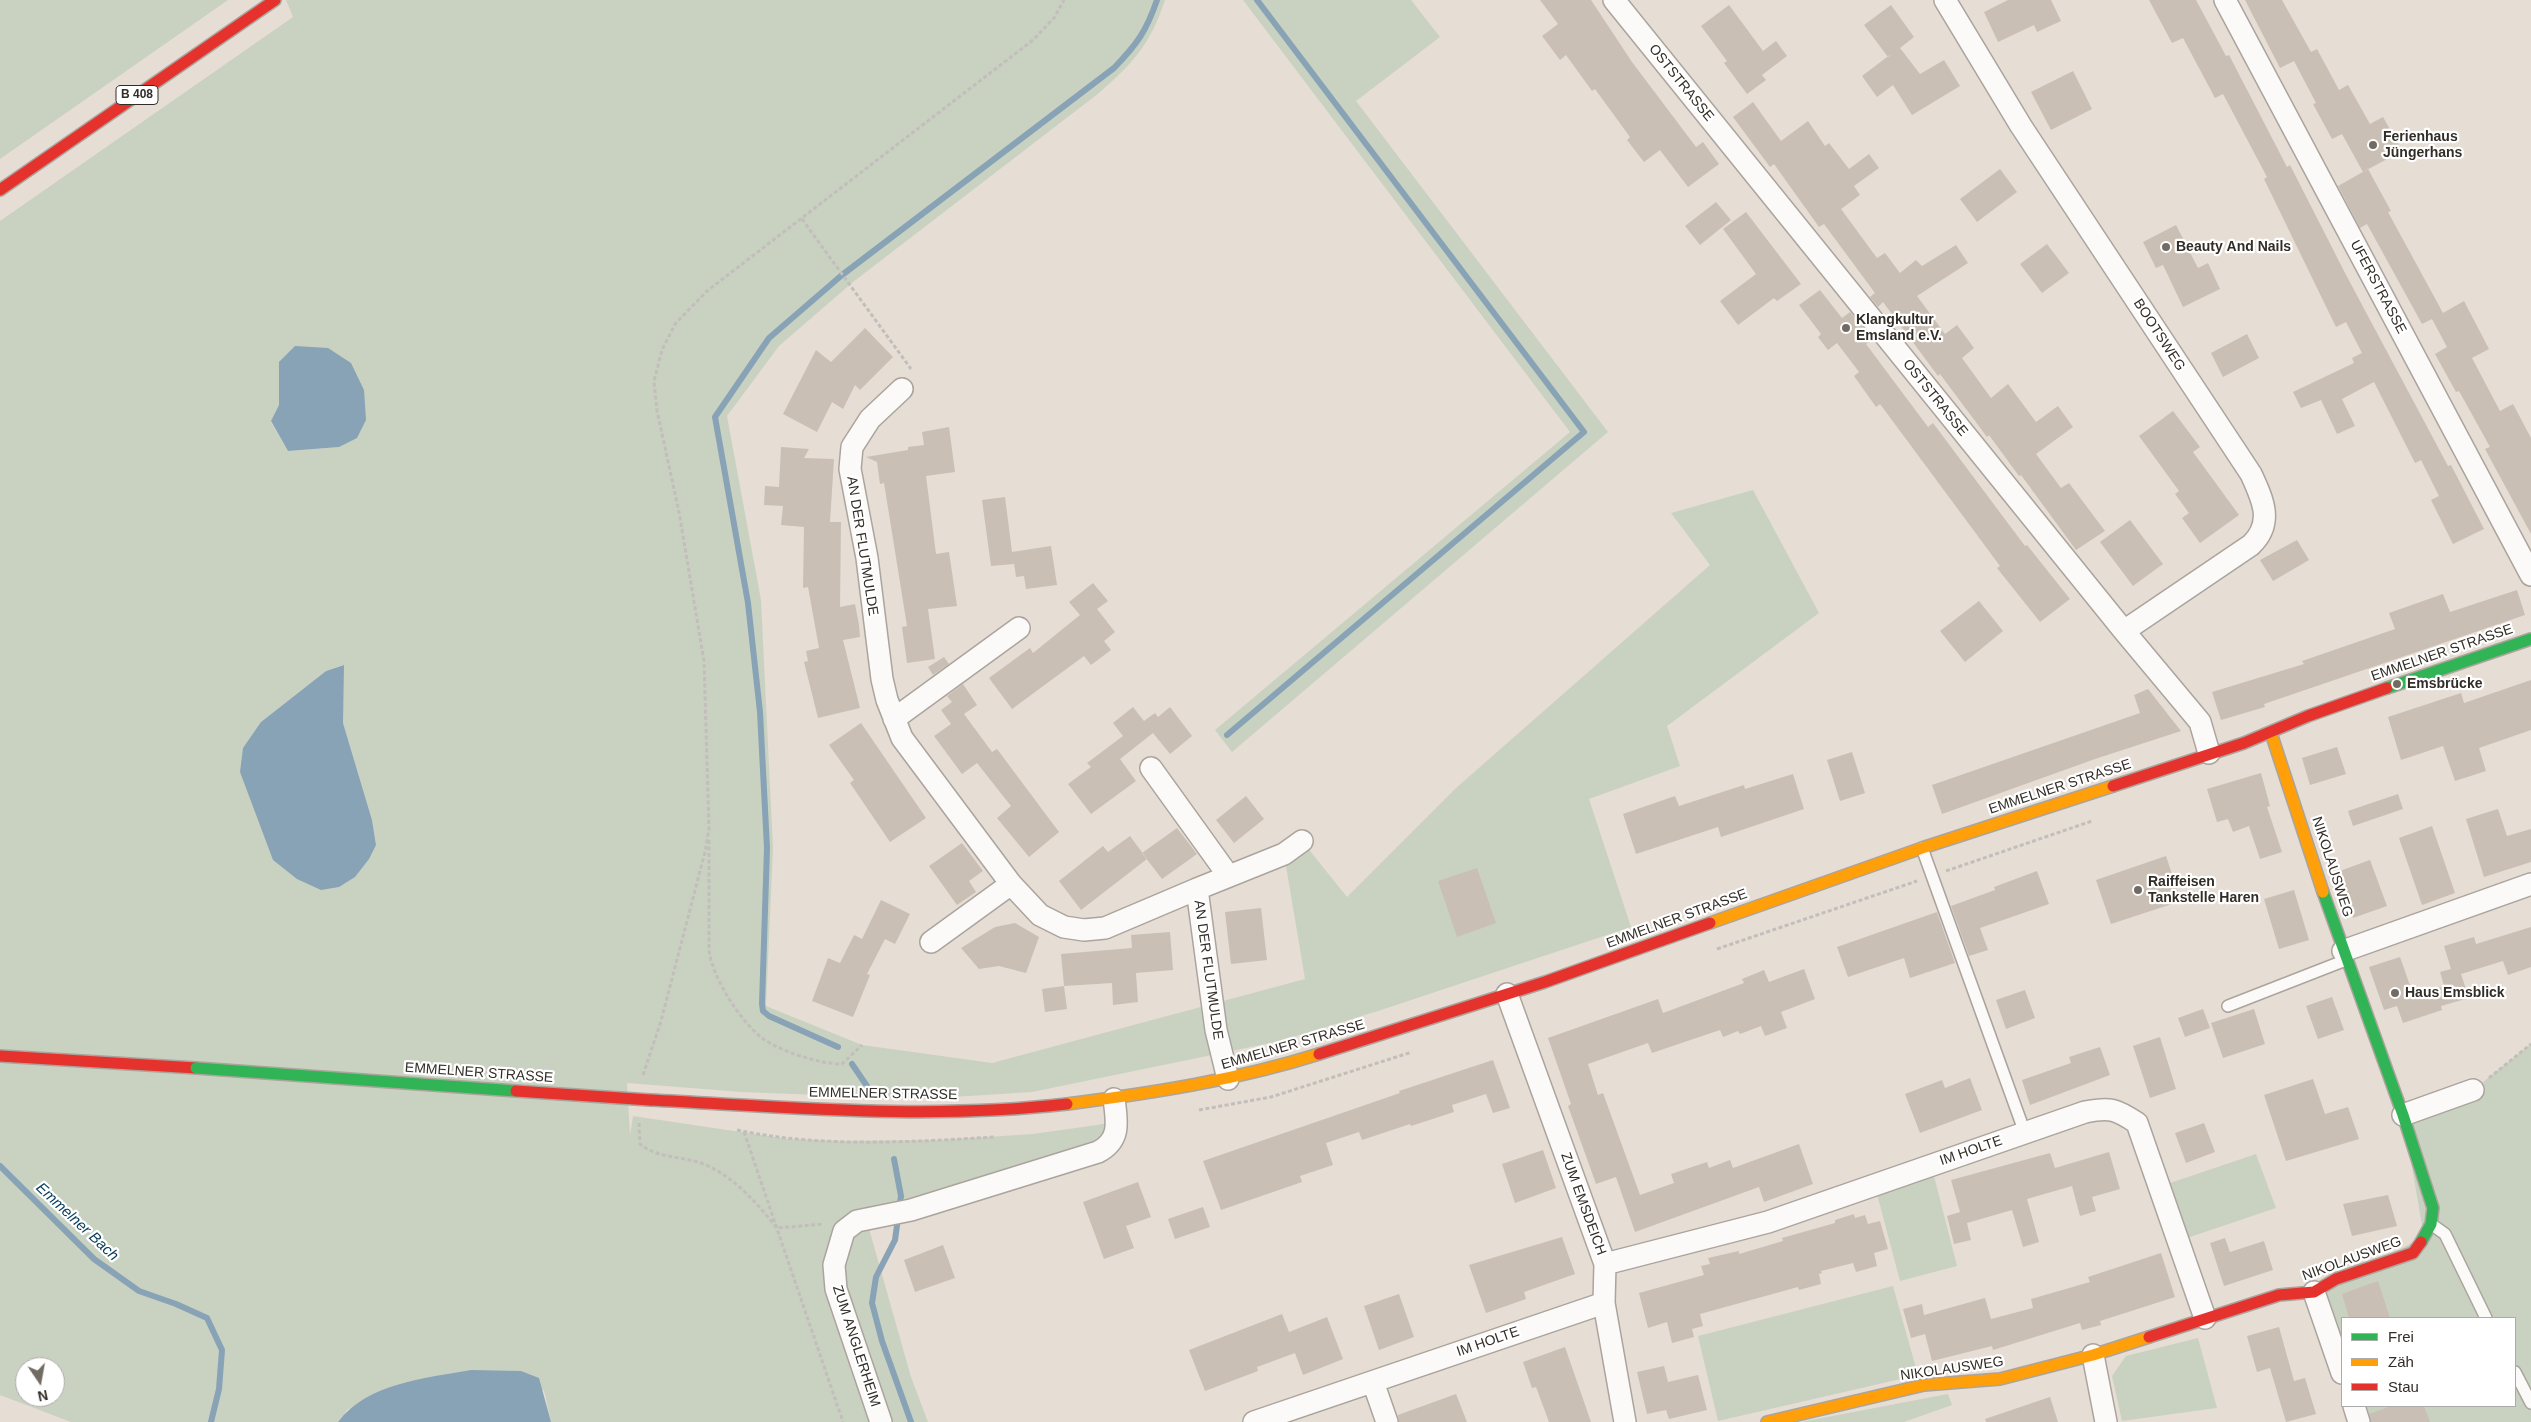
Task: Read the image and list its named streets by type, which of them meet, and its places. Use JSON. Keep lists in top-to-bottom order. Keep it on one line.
{"streets":{"street":["OSTSTRASSE","B 408","UFERSTRASSE","BOOTSWEG","AN DER FLUTMULDE","EMMELNER STRASSE","NIKOLAUSWEG","IM HOLTE","ZUM EMSDEICH","ZUM ANGLERHEIM"]},"crossings":[["OSTSTRASSE","BOOTSWEG"],["OSTSTRASSE","EMMELNER STRASSE"],["AN DER FLUTMULDE","EMMELNER STRASSE"],["EMMELNER STRASSE","NIKOLAUSWEG"],["EMMELNER STRASSE","ZUM EMSDEICH"],["NIKOLAUSWEG","IM HOLTE"],["IM HOLTE","ZUM EMSDEICH"]],"water":["Emmelner Bach"],"places":["Ferienhaus Jüngerhans","Beauty And Nails","Klangkultur Emsland e.V.","Emsbrücke","Raiffeisen Tankstelle Haren","Haus Emsblick"],"legend":["Frei","Zäh","Stau"],"north":"bottom"}
